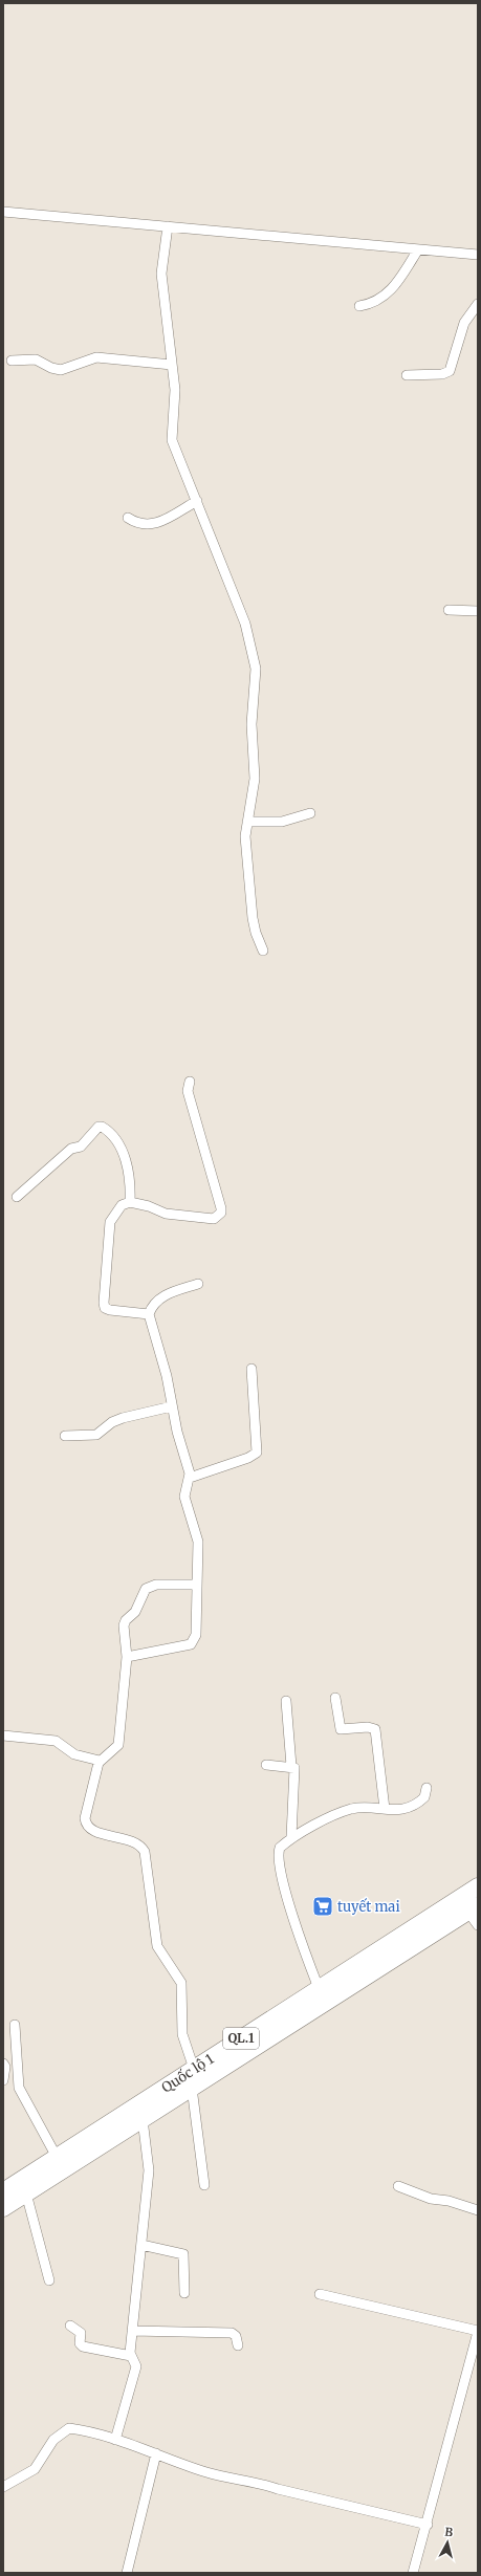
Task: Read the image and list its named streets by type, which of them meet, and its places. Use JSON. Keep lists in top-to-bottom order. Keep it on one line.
{"streets":{"highway":["QL.1","Quốc lộ 1"]},"places":{"supermarket":["tuyết mai"]},"north":"top"}
